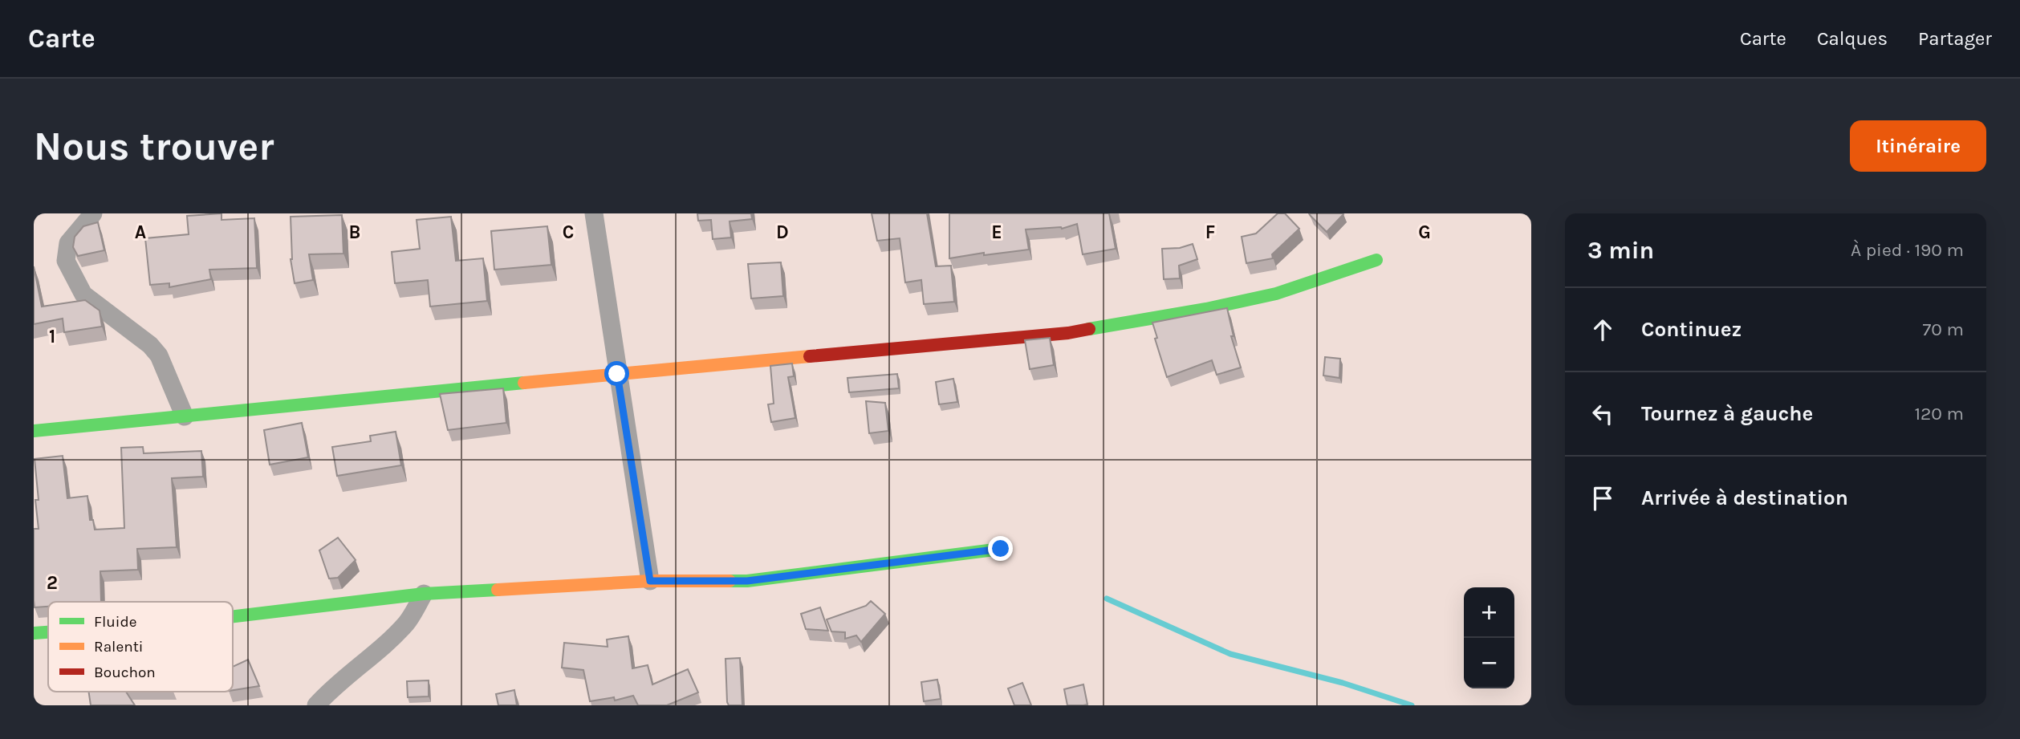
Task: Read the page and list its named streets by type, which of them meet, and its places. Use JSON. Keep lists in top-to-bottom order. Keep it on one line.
{"legend":["Fluide","Ralenti","Bouchon"],"page":{"header":"Carte","nav":["Carte","Calques","Partager"],"buttons":"Itinéraire","title":"Nous trouver","heading":["3 min","À pied · 190 m"],"list":[["Continuez","70 m"],["Tournez à gauche","120 m"],"Arrivée à destination"],"map_buttons":["+","−"]},"grid":{"columns":["A","B","C","D","E","F","G"],"rows":["1","2"]}}
